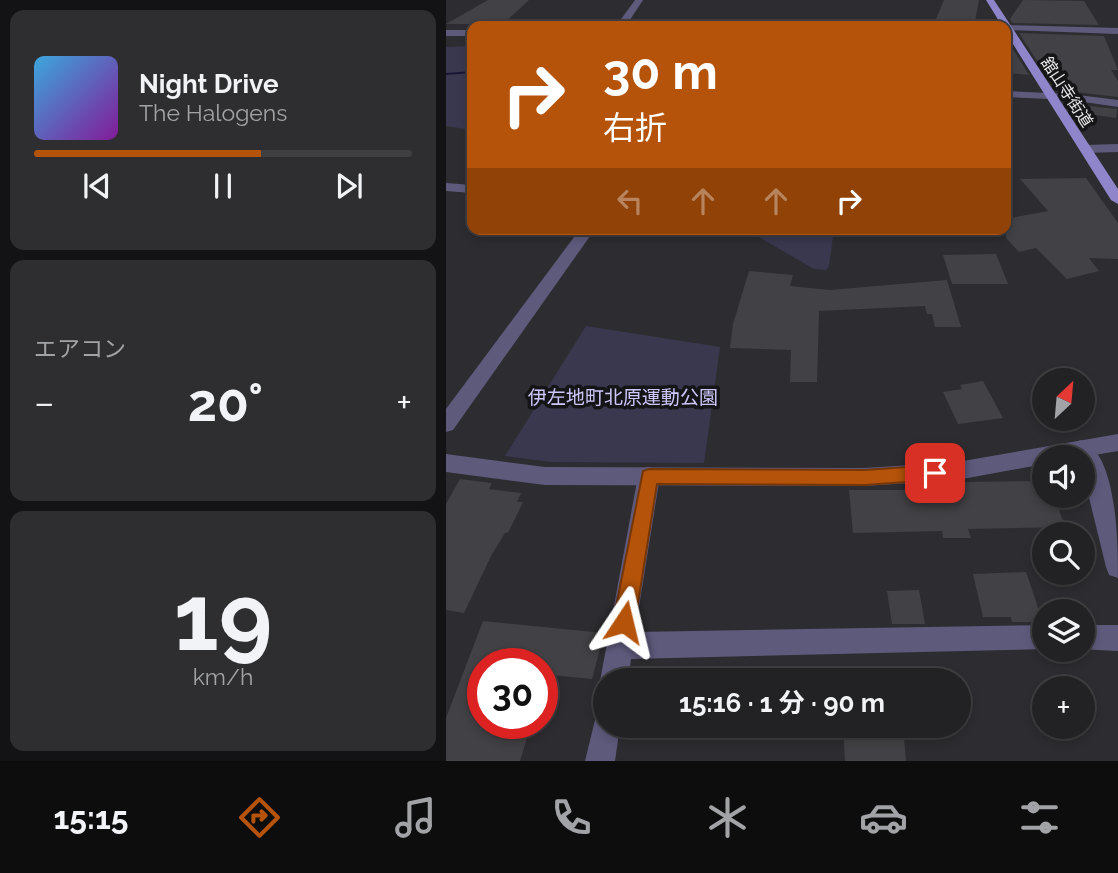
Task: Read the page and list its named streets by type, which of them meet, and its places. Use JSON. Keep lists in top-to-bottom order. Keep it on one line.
{"streets":{"main road":["舘山寺街道"]},"parks":["伊左地町北原運動公園"],"north":"top right","page":{"turn":["30 m","右折"],"song":["Night Drive","The Halogens"],"tile":["エアコン",["19","km/h"]],"map_buttons":"+","heat":["−","20°","+"],"limit":"30","trip":"15:16 · 1 分 · 90 m","tabs":"15:15"}}
